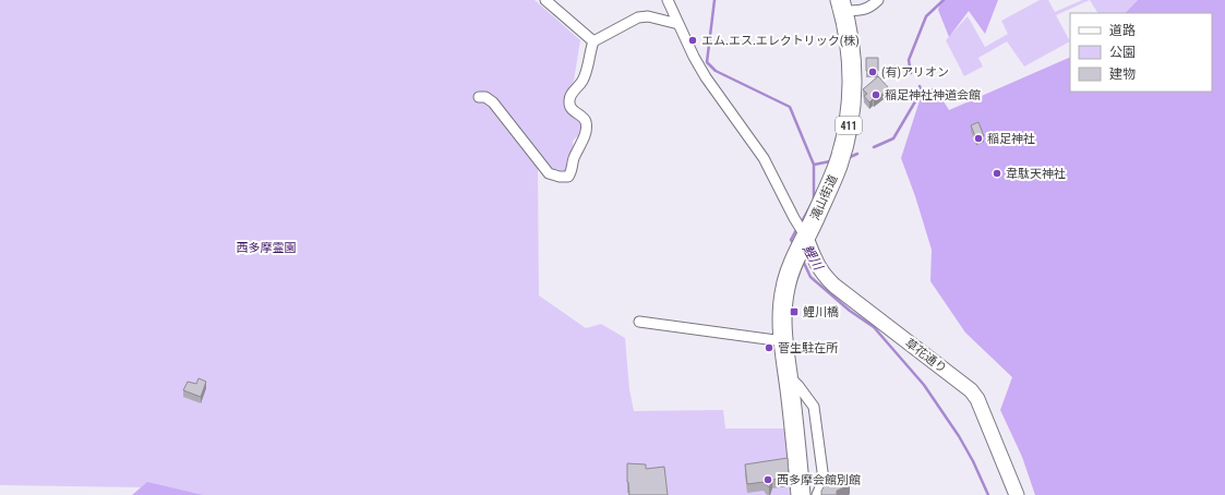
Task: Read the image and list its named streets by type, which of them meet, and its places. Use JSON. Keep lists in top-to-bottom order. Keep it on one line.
{"streets":{"highway":["411","滝山街道"],"street":["草花通り"]},"crossings":[["滝山街道","草花通り"]],"water":["鯉川"],"parks":["西多摩霊園"],"places":{"other":["エム.エス.エレクトリック(株)","(有)アリオン","稲足神社神道会館","稲足神社","韋駄天神社","菅生駐在所","西多摩会館別館"],"transit":["鯉川橋"]},"legend":["道路","公園","建物"]}
